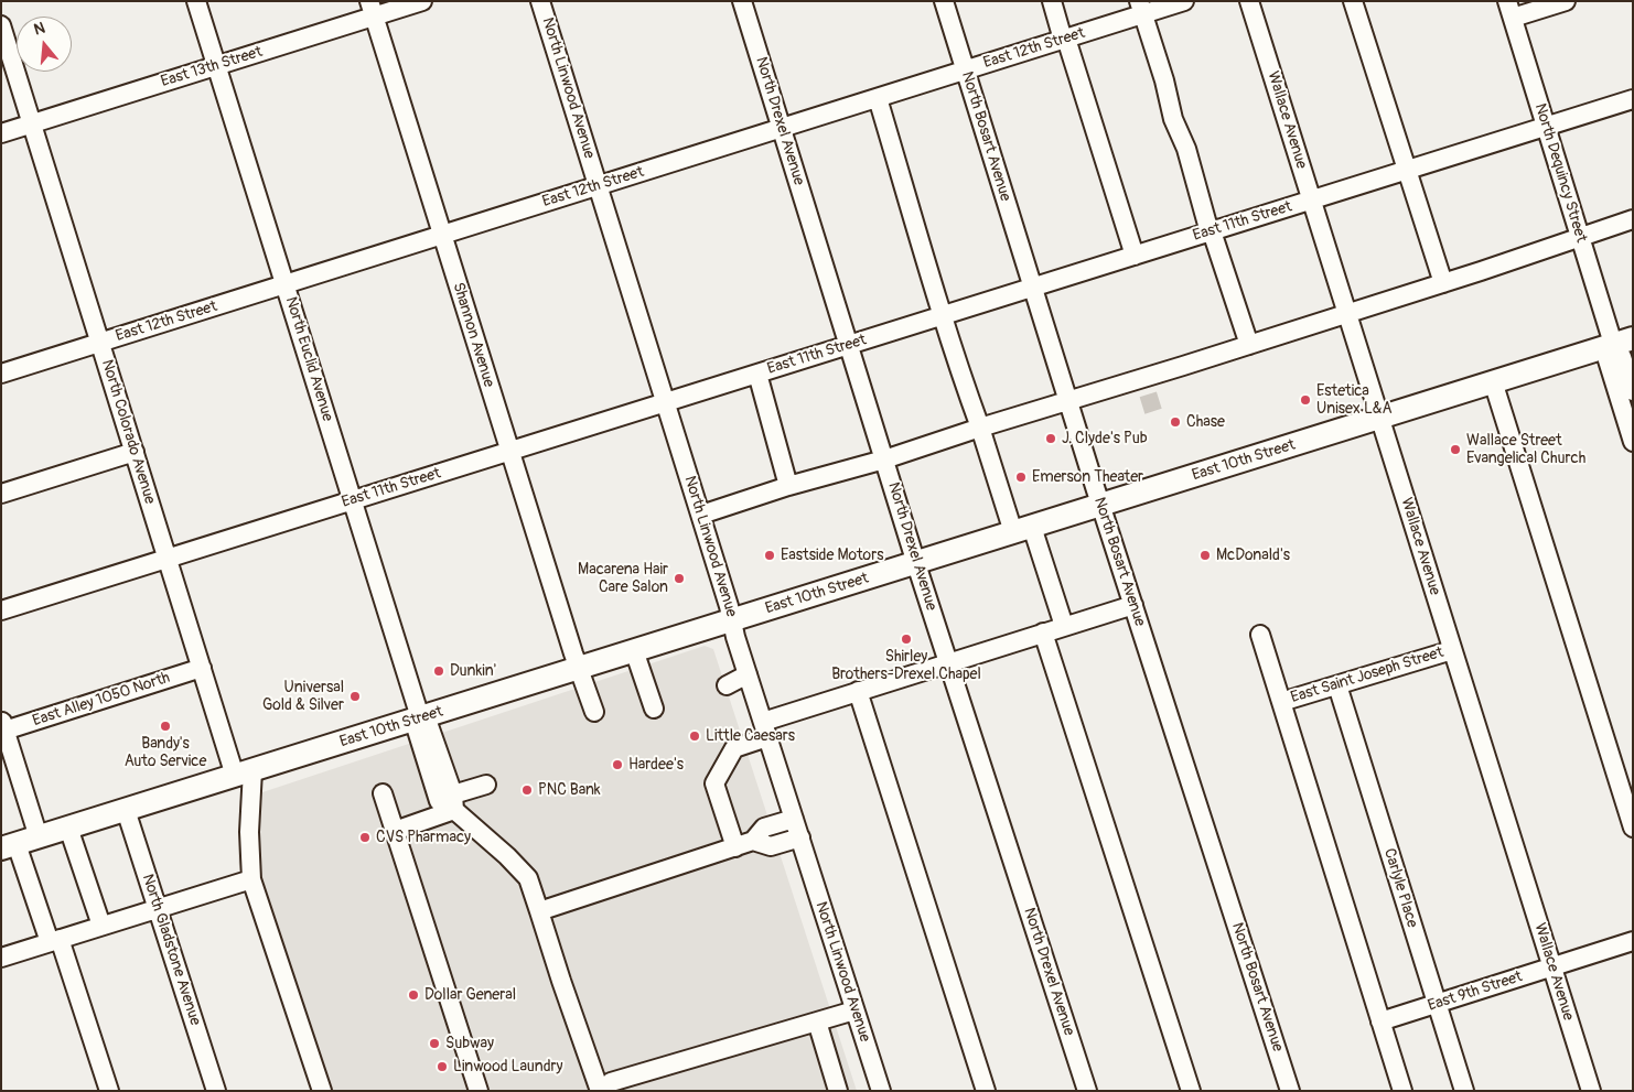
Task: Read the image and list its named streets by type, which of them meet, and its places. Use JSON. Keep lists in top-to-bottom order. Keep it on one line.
{"streets":{"main road":["East 10th Street"],"street":["East 12th Street","East 13th Street","North Linwood Avenue","Wallace Avenue","North Drexel Avenue","North Bosart Avenue","North Dequincy Street","East 11th Street","Shannon Avenue","North Euclid Avenue","North Colorado Avenue","East Saint Joseph Street","East Alley 1050 North","Carlyle Place","North Gladstone Avenue","East 9th Street"]},"crossings":[["East 12th Street","North Linwood Avenue"],["East 12th Street","North Drexel Avenue"],["East 12th Street","North Bosart Avenue"],["East 12th Street","Shannon Avenue"],["East 12th Street","North Euclid Avenue"],["East 12th Street","North Colorado Avenue"],["East 13th Street","Shannon Avenue"],["East 13th Street","North Euclid Avenue"],["East 13th Street","North Colorado Avenue"],["North Linwood Avenue","East 11th Street"],["North Linwood Avenue","East 10th Street"],["Wallace Avenue","East 11th Street"],["Wallace Avenue","East 10th Street"],["Wallace Avenue","East Saint Joseph Street"],["Wallace Avenue","East 9th Street"],["North Drexel Avenue","East 11th Street"],["North Drexel Avenue","East 10th Street"],["North Bosart Avenue","East 11th Street"],["North Bosart Avenue","East 10th Street"],["North Dequincy Street","East 11th Street"],["North Dequincy Street","East 10th Street"],["East 11th Street","Shannon Avenue"],["East 11th Street","North Euclid Avenue"],["East 11th Street","North Colorado Avenue"],["Shannon Avenue","East 10th Street"],["North Euclid Avenue","East 10th Street"],["North Colorado Avenue","East 10th Street"],["North Colorado Avenue","East Alley 1050 North"],["East 10th Street","North Gladstone Avenue"],["East Saint Joseph Street","Carlyle Place"],["Carlyle Place","East 9th Street"]],"places":["Estetica Unisex L&A","Chase","J. Clyde's Pub","Wallace Street Evangelical Church","Emerson Theater","Eastside Motors","McDonald's","Macarena Hair Care Salon","Shirley Brothers-Drexel Chapel","Dunkin'","Universal Gold & Silver","Bandy's Auto Service","Little Caesars","Hardee's","PNC Bank","CVS Pharmacy","Dollar General","Subway","Linwood Laundry"],"north":"top"}
